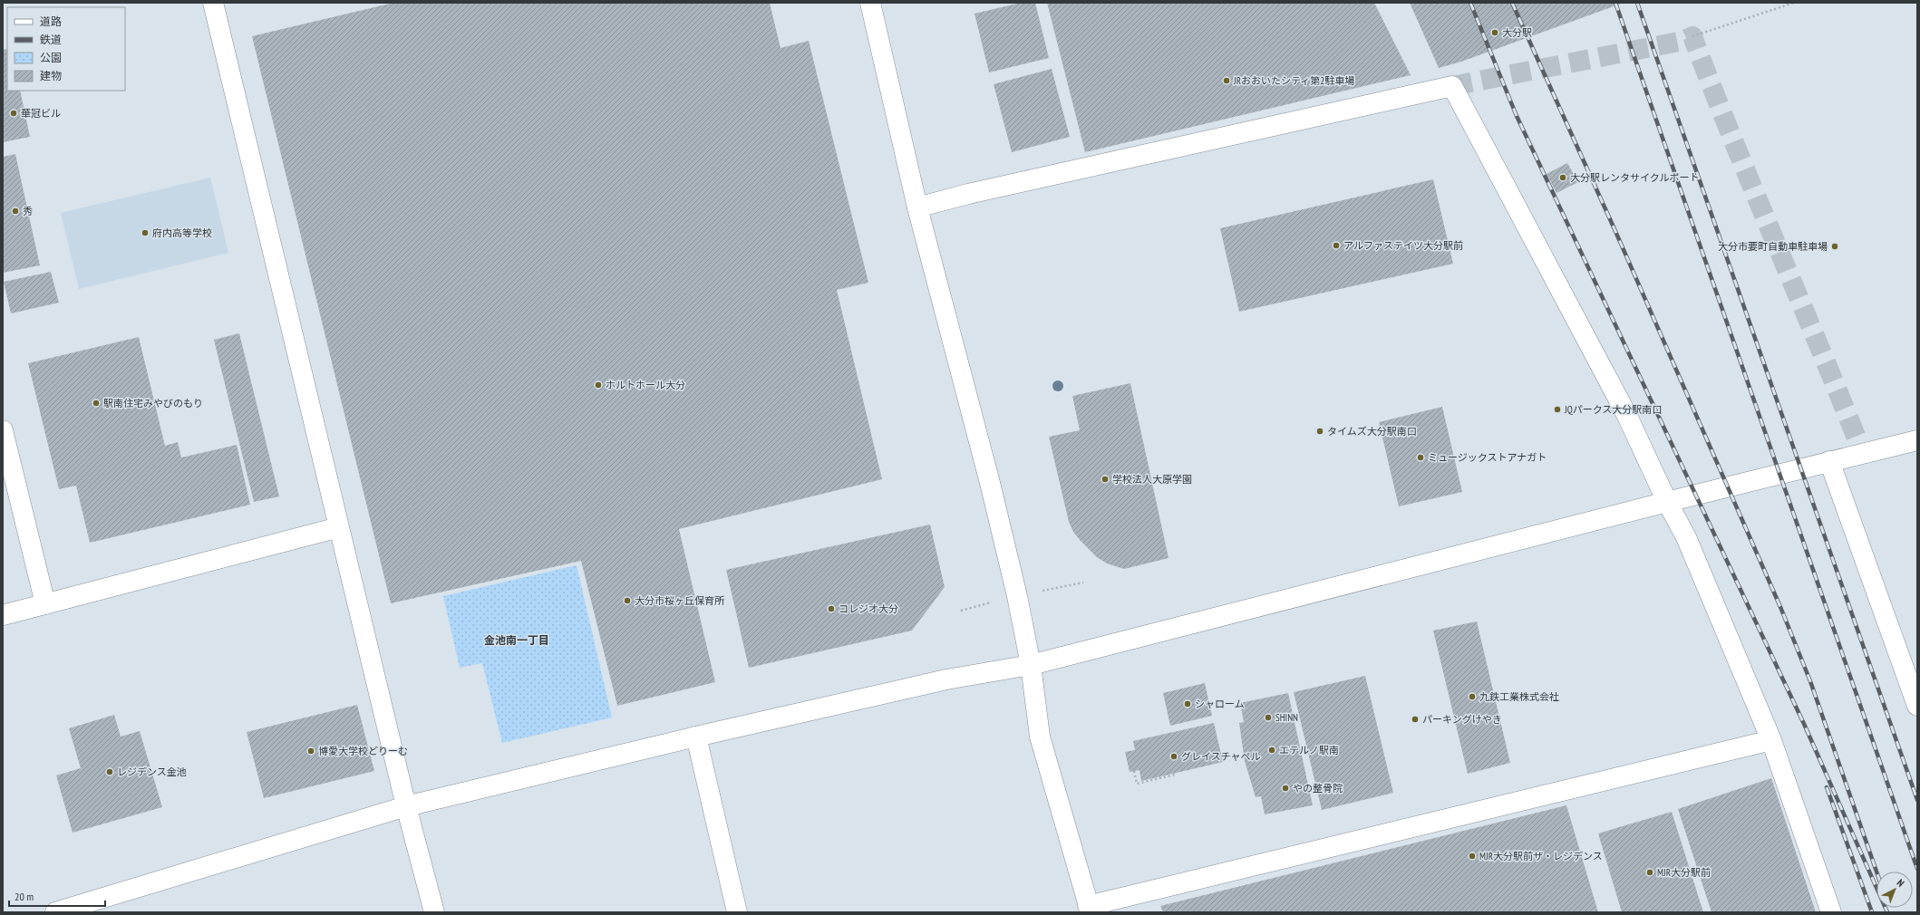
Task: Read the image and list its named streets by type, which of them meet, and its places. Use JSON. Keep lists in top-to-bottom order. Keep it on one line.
{"districts":["金池南一丁目"],"places":["大分駅","JRおおいたシティ第2駐車場","華冠ビル","大分駅レンタサイクルポート","秀","府内高等学校","アルファステイツ大分駅前","大分市要町自動車駐車場","ホルトホール大分","駅南住宅みやびのもり","JQパークス大分駅南口","タイムズ大分駅南口","ミュージックストアナガト","学校法人大原学園","大分市桜ヶ丘保育所","コレジオ大分","九鉄工業株式会社","シャローム","SHINN","パーキングけやき","エテルノ駅南","博愛大学校どりーむ","グレイスチャペル","レジデンス金池","やの整骨院","MJR大分駅前ザ・レジデンス","MJR大分駅前"],"legend":["道路","鉄道","公園","建物"],"scale_bar":"20 m","north":"top right"}
